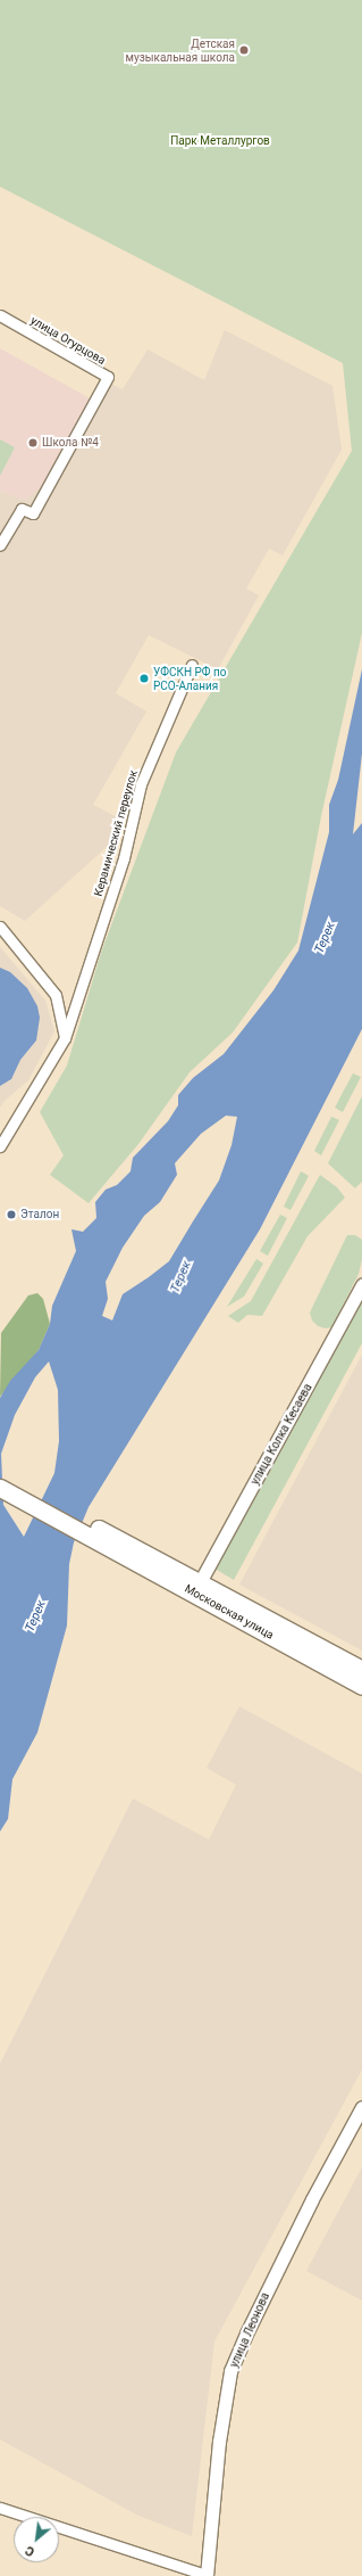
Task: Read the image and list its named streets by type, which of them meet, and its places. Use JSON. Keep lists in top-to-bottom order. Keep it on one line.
{"streets":{"main road":["Московская улица"],"street":["улица Огурцова","Керамический переулок","улица Колка Кесаева","улица Леонова"]},"crossings":[["улица Колка Кесаева","Московская улица"]],"water":["Терек"],"parks":["Парк Металлургов"],"places":["Детская музыкальная школа","Школа №4","УФСКН РФ по РСО-Алания","Эталон"],"north":"bottom left"}
